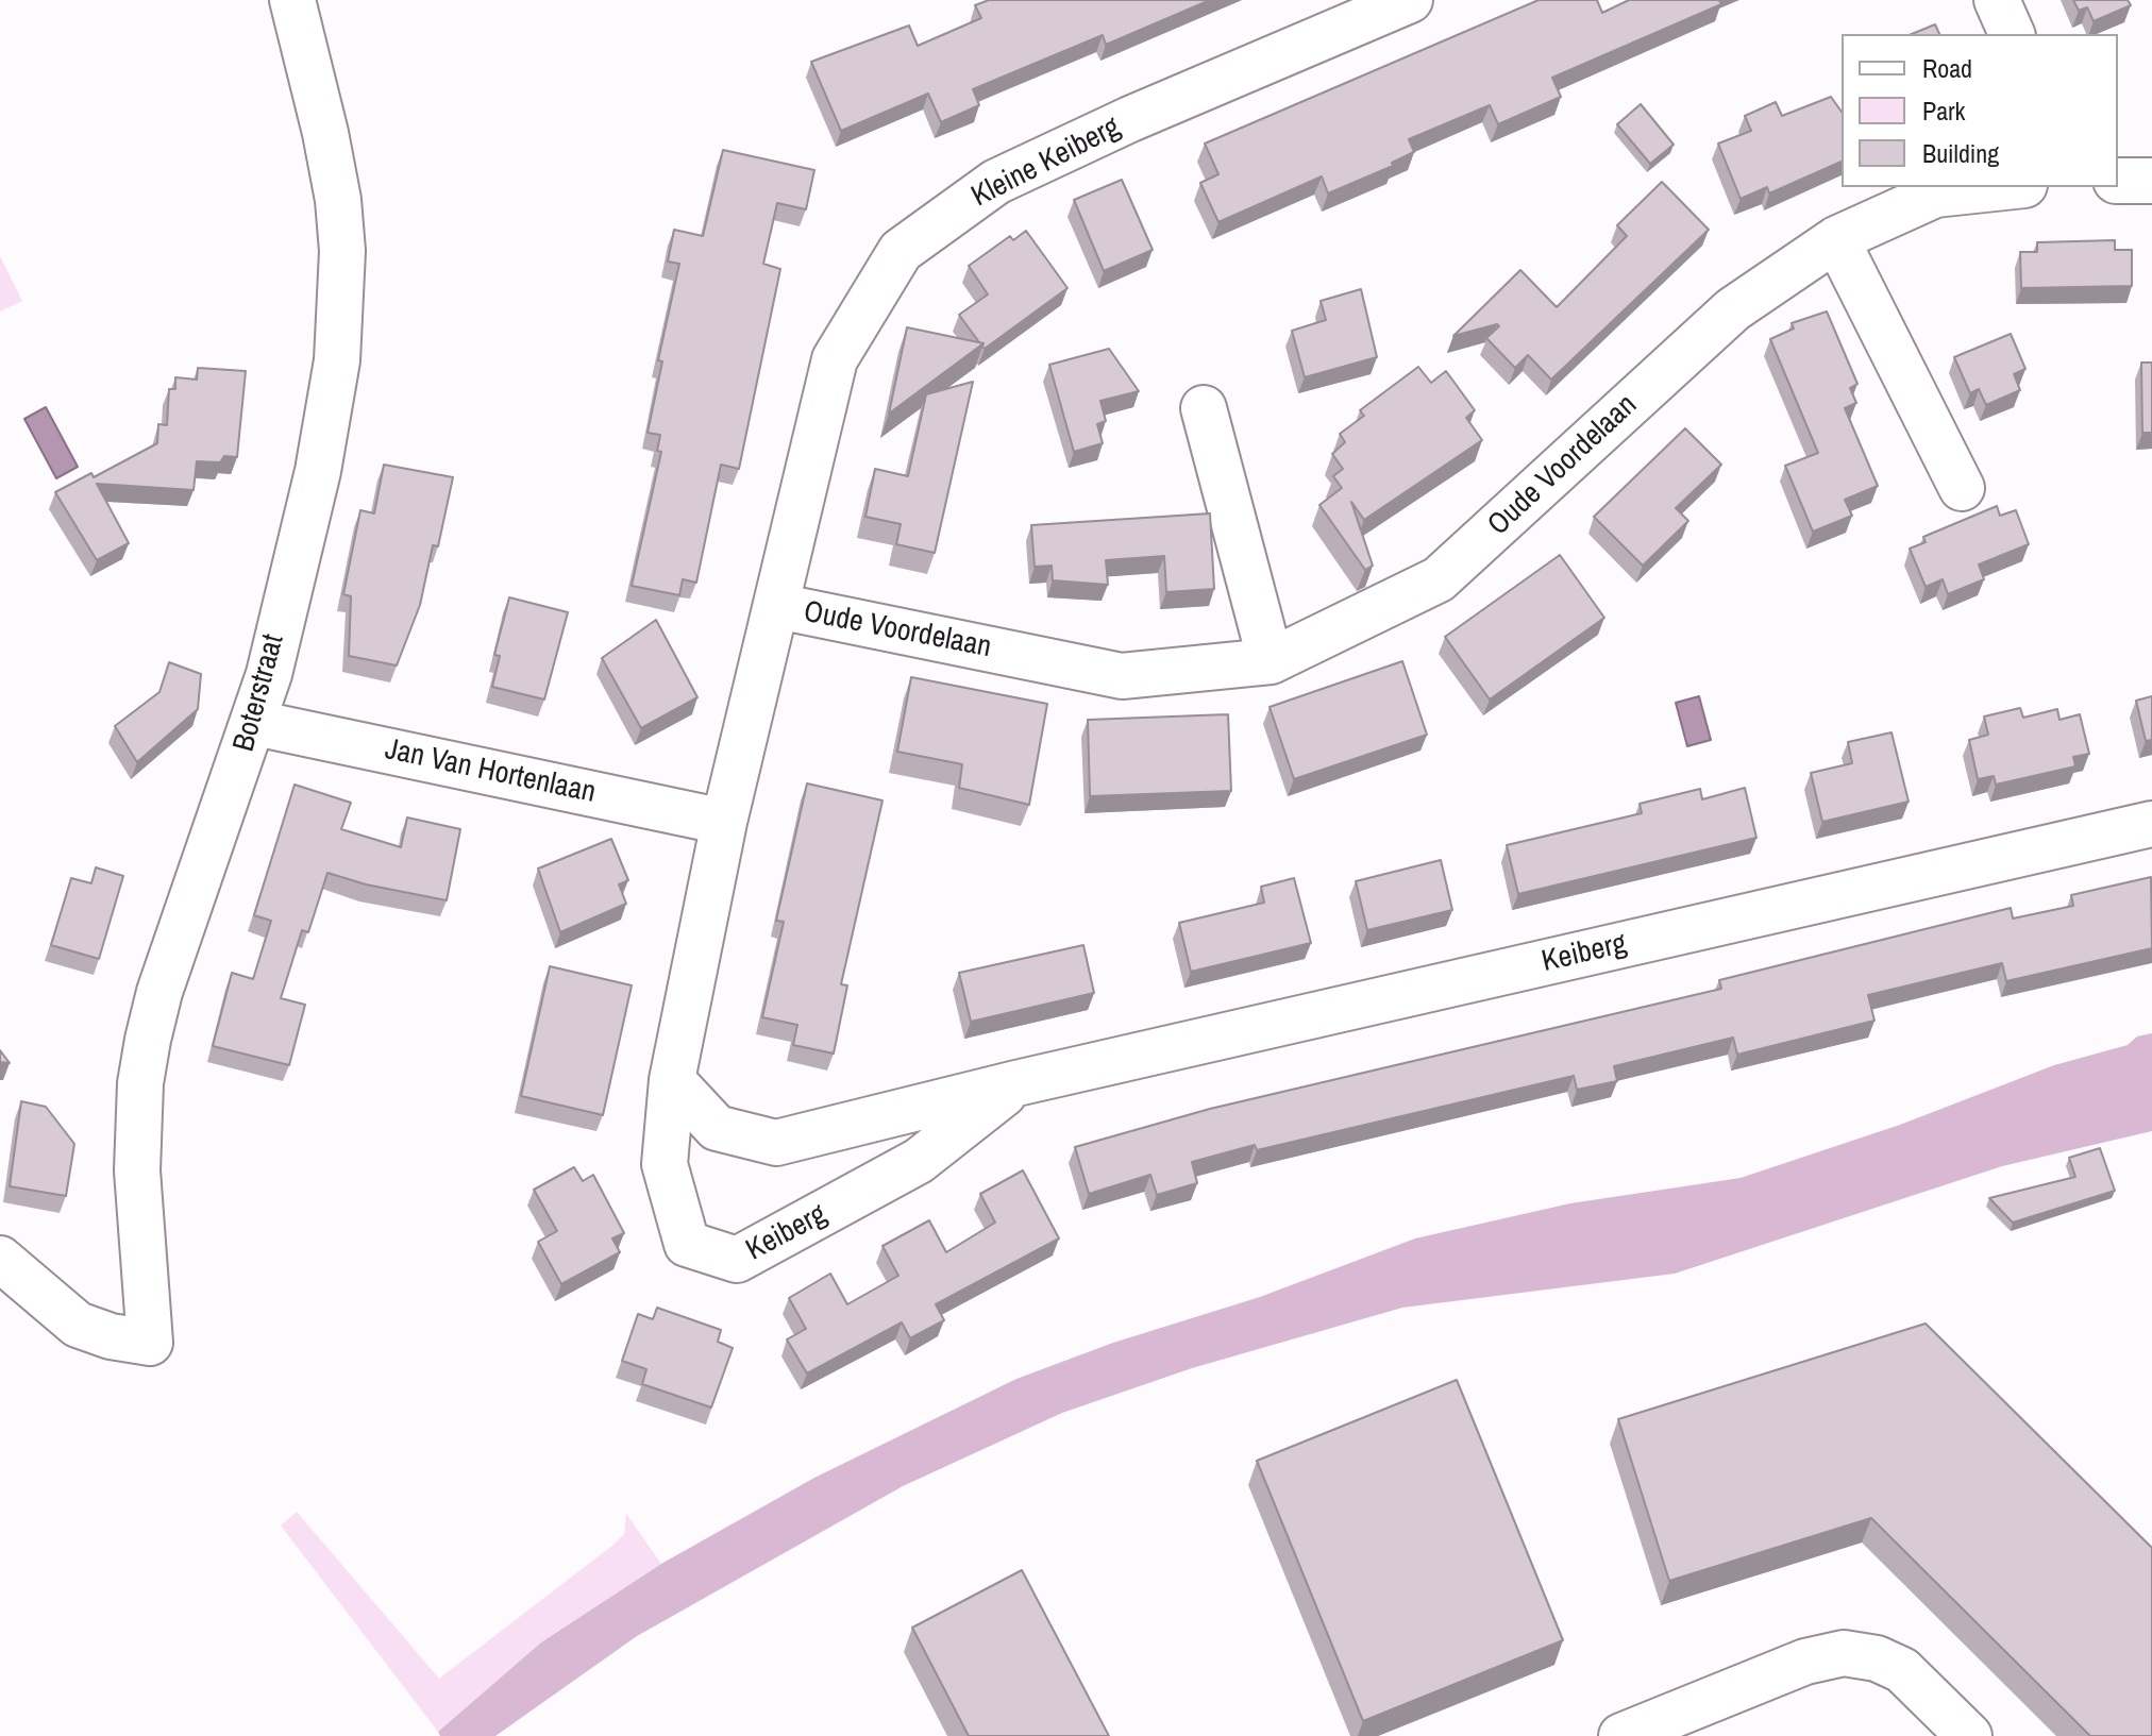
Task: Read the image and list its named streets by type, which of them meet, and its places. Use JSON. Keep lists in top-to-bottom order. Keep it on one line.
{"streets":{"street":["Kleine Keiberg","Oude Voordelaan","Boterstraat","Jan Van Hortenlaan","Keiberg"]},"crossings":[["Kleine Keiberg","Oude Voordelaan"],["Kleine Keiberg","Keiberg"],["Oude Voordelaan","Keiberg"],["Boterstraat","Jan Van Hortenlaan"],["Jan Van Hortenlaan","Keiberg"]],"legend":["Road","Park","Building"]}
